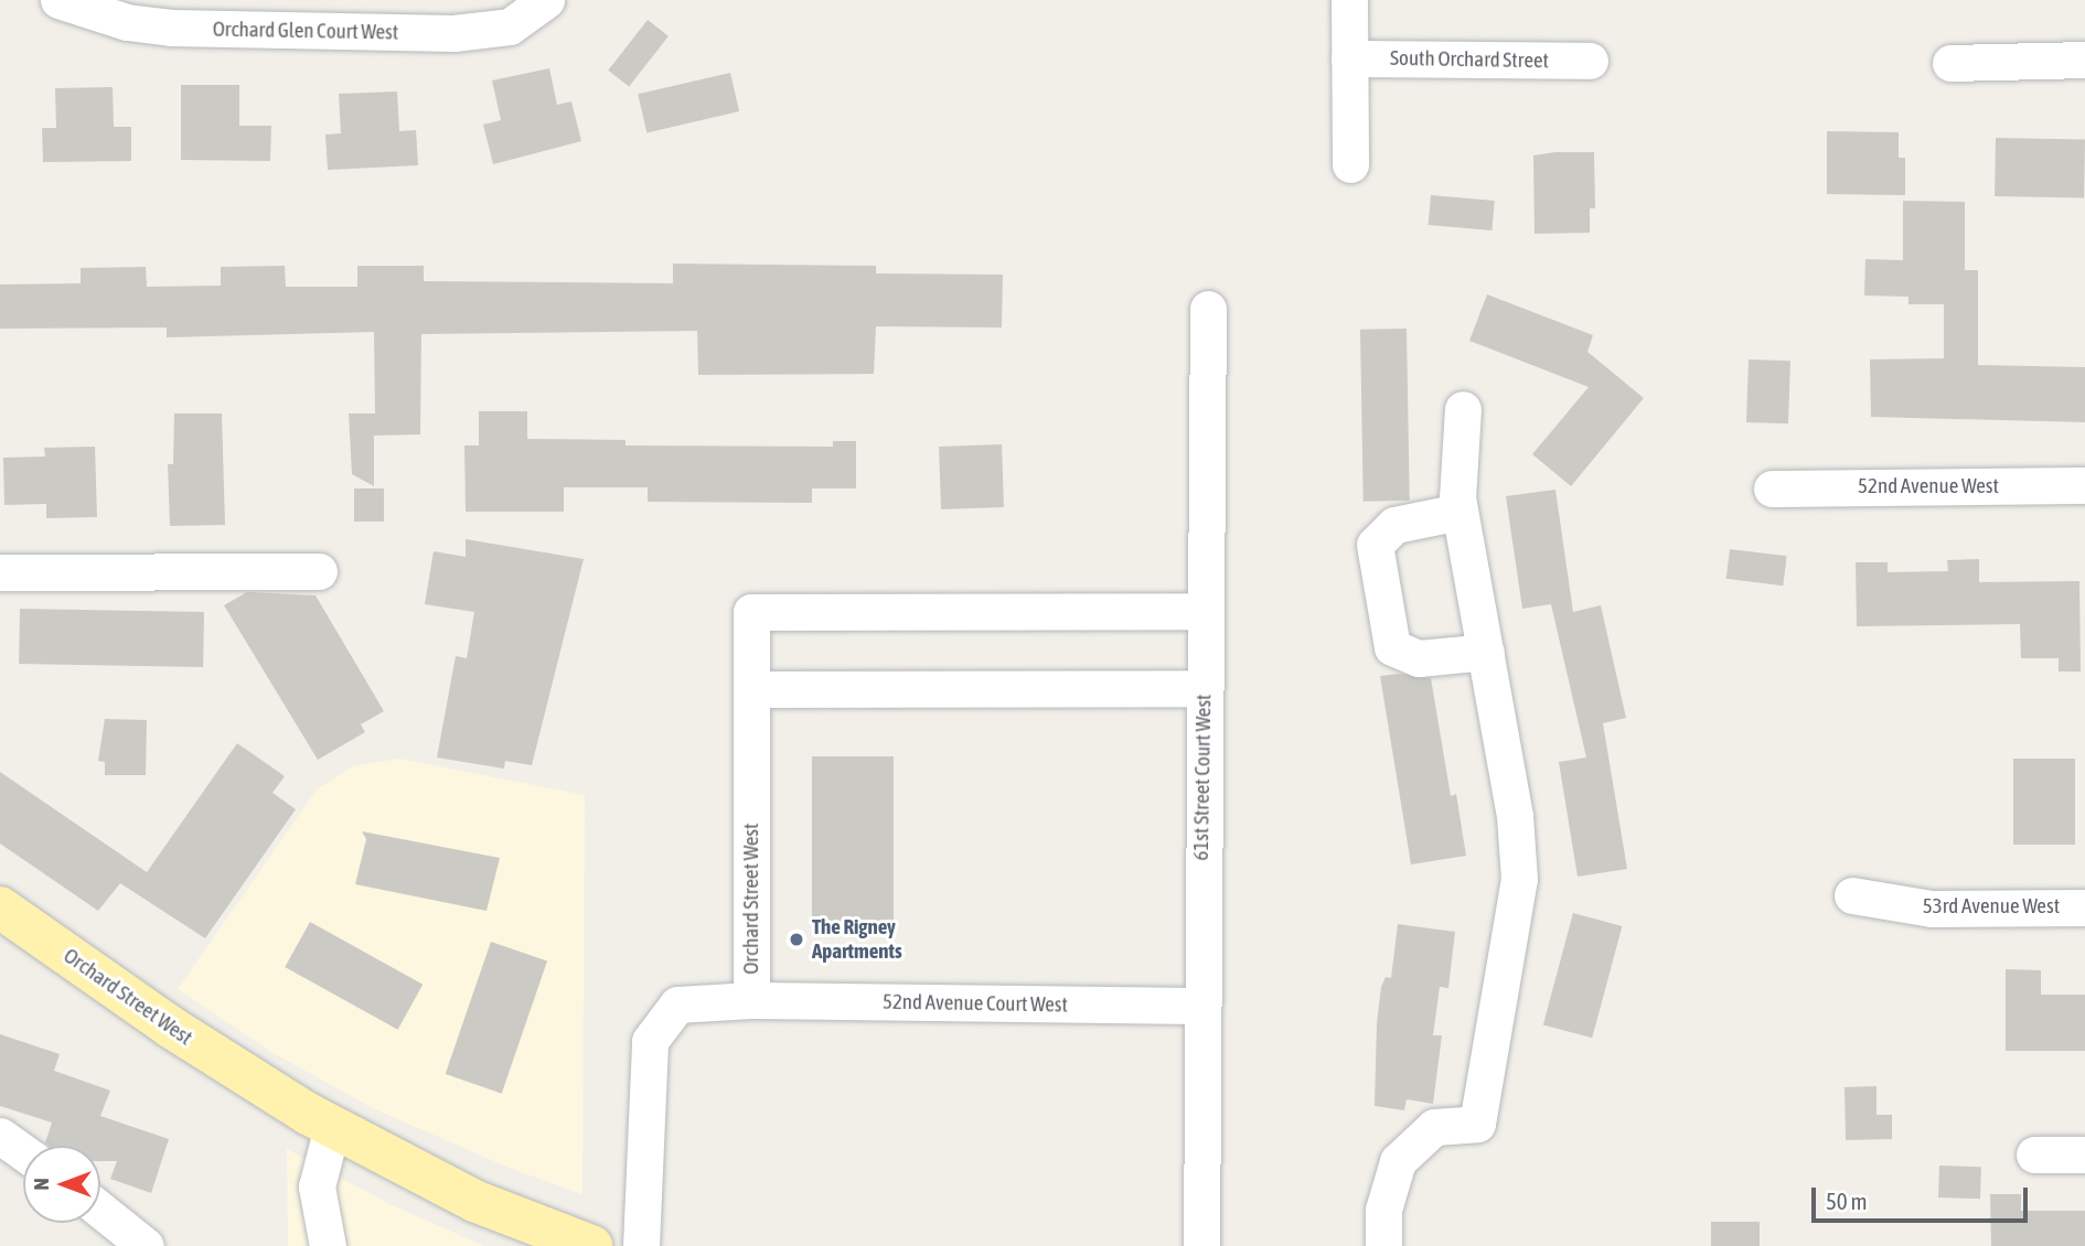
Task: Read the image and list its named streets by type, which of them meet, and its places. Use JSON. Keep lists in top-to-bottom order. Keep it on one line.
{"streets":{"main road":["Orchard Street West"],"street":["Orchard Glen Court West","South Orchard Street","52nd Avenue West","61st Street Court West","53rd Avenue West","52nd Avenue Court West"]},"crossings":[["61st Street Court West","Orchard Street West"],["61st Street Court West","52nd Avenue Court West"],["Orchard Street West","52nd Avenue Court West"]],"places":["The Rigney Apartments"],"scale_bar":"50 m","north":"left"}
